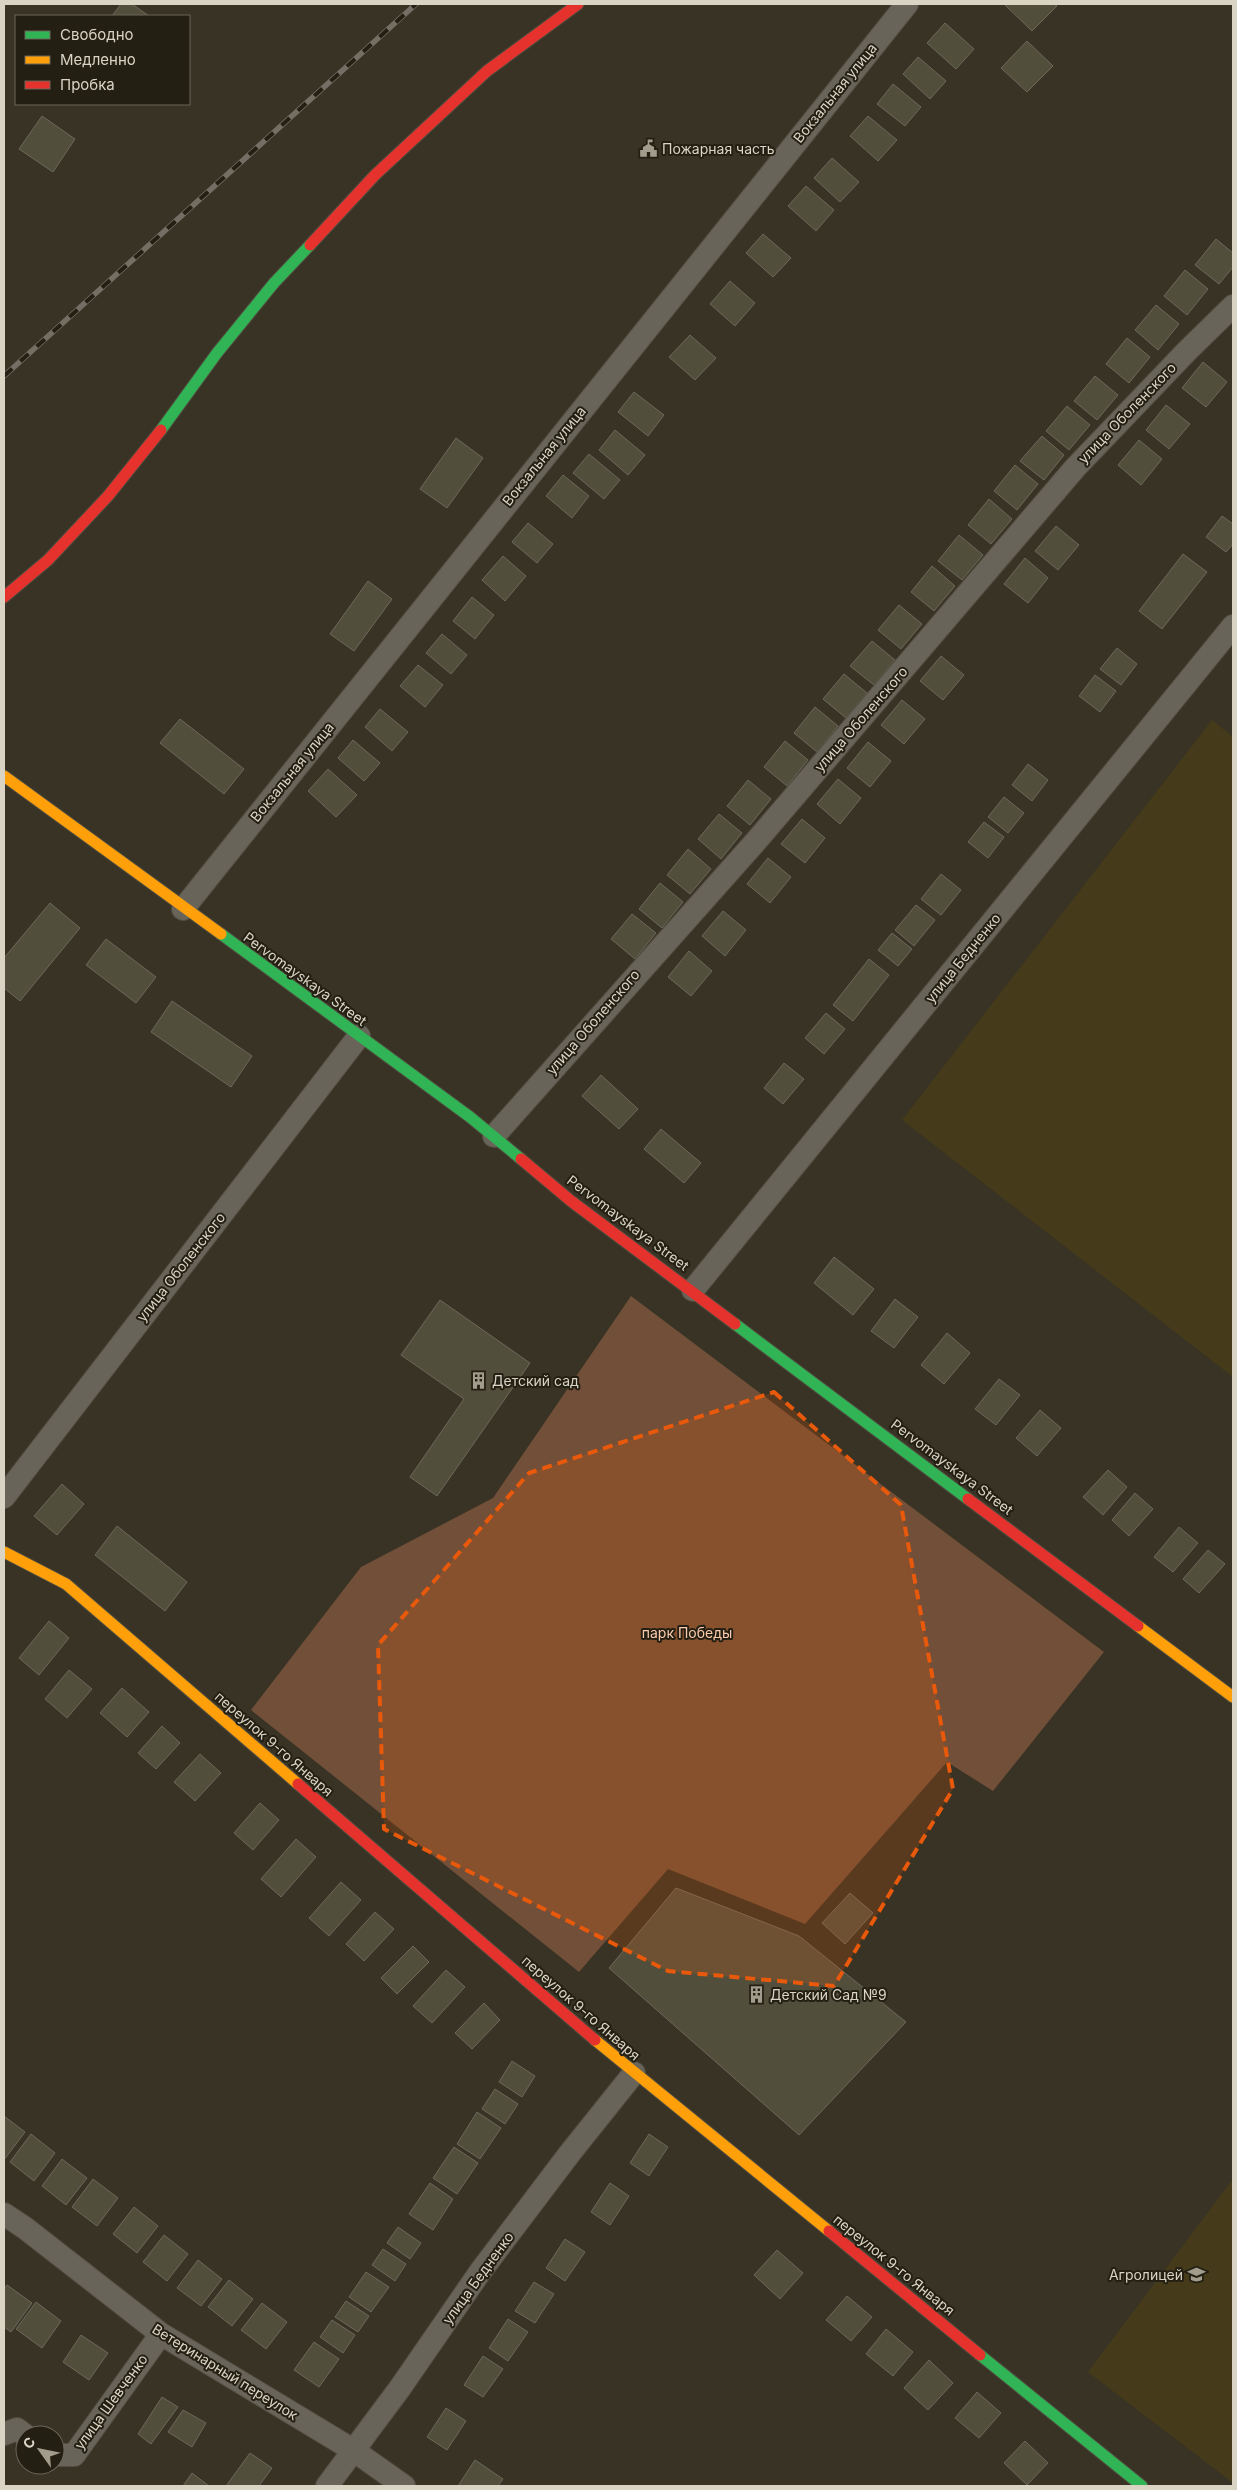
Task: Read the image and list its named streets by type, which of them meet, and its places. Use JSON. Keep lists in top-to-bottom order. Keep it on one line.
{"streets":{"main road":["Pervomayskaya Street","переулок 9-го Января"],"street":["Вокзальная улица","улица Оболенского","улица Бедненко","Ветеринарный переулок","улица Шевченко"]},"crossings":[["Вокзальная улица","Pervomayskaya Street"],["улица Оболенского","Pervomayskaya Street"],["улица Бедненко","Pervomayskaya Street"],["улица Бедненко","переулок 9-го Января"],["улица Бедненко","Ветеринарный переулок"],["Ветеринарный переулок","улица Шевченко"]],"parks":["парк Победы"],"places":{"public building":["Пожарная часть"],"building":["Детский сад","Детский Сад №9"],"school or university":["Агролицей"]},"legend":["Свободно","Медленно","Пробка"],"north":"top left"}
